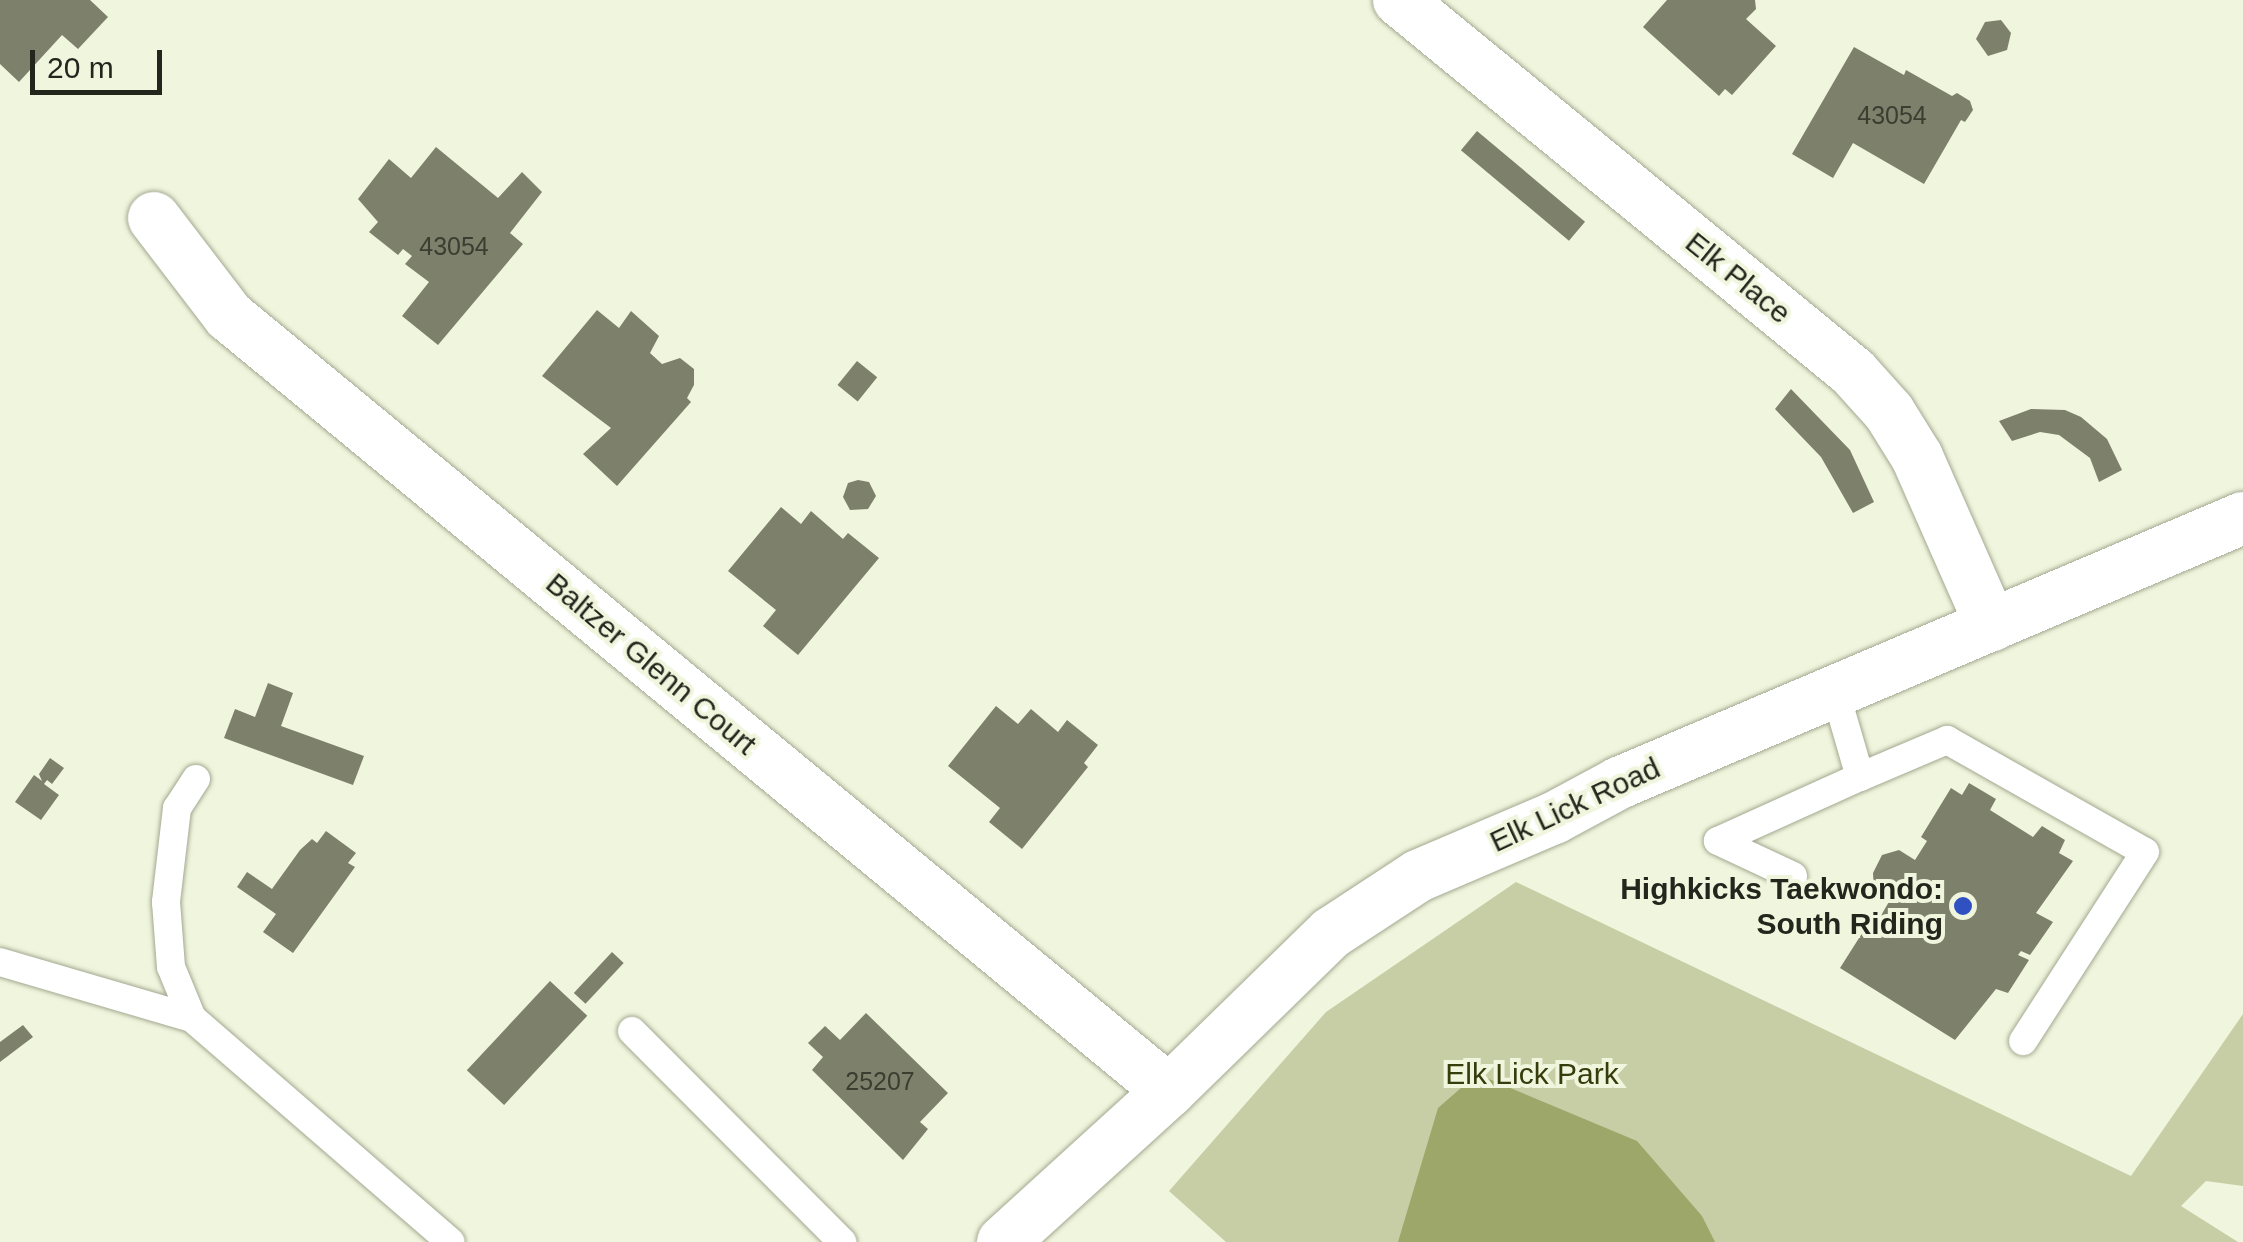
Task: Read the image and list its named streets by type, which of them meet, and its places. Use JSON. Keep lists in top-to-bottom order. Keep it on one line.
{"streets":{"street":["Elk Place","Baltzer Glenn Court","Elk Lick Road"]},"crossings":[["Elk Place","Elk Lick Road"],["Baltzer Glenn Court","Elk Lick Road"]],"parks":["Elk Lick Park"],"places":["Highkicks Taekwondo: South Riding"],"house_numbers":["43054","43054","25207"],"scale_bar":"20 m"}
